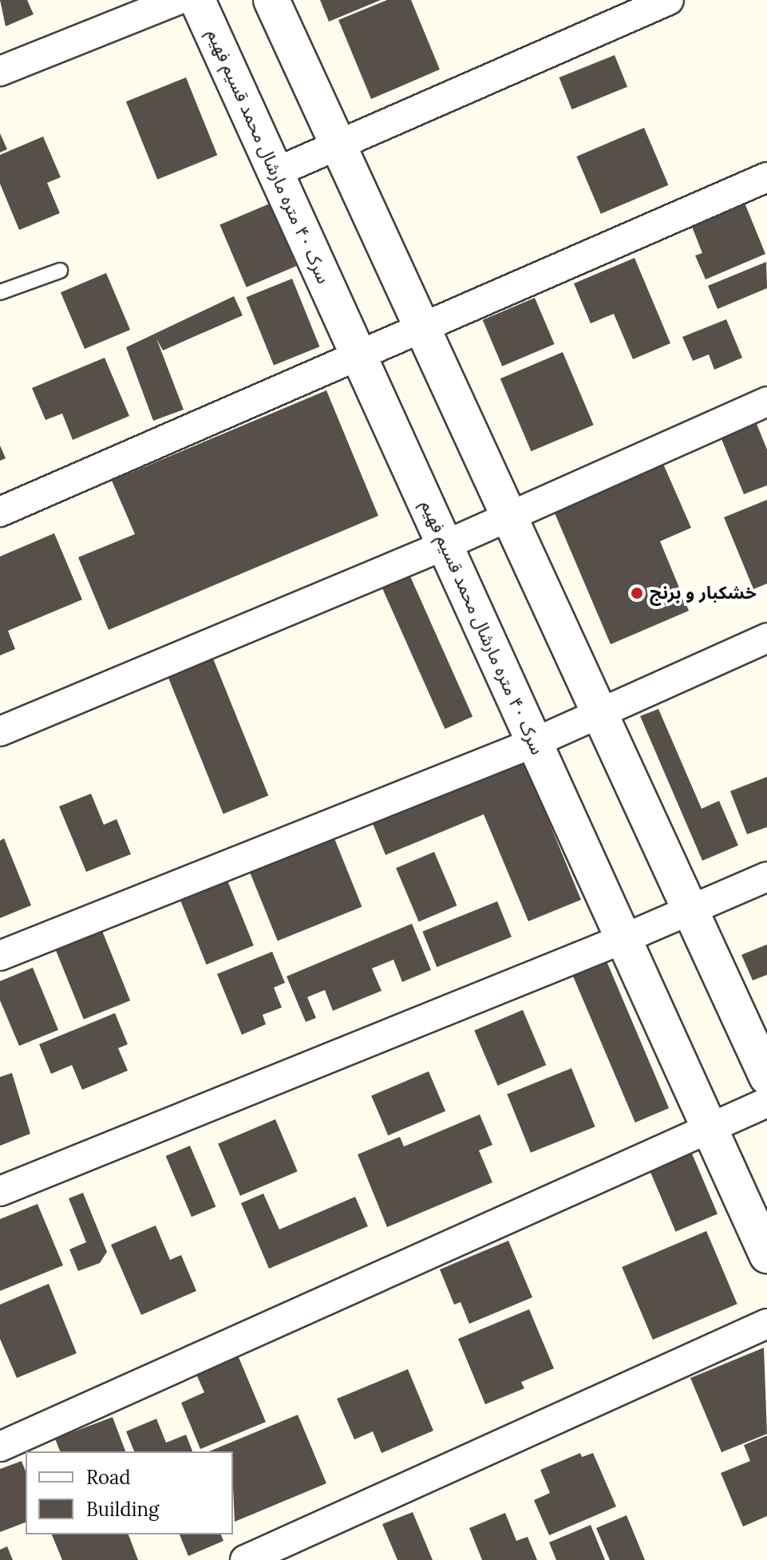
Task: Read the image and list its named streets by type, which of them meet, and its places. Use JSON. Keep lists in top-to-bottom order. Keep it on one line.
{"streets":{"street":["سرک ۴۰ متره مارشال محمد قسیم فهیم"]},"places":["خشکبار و برنج"],"legend":["Road","Building"]}
